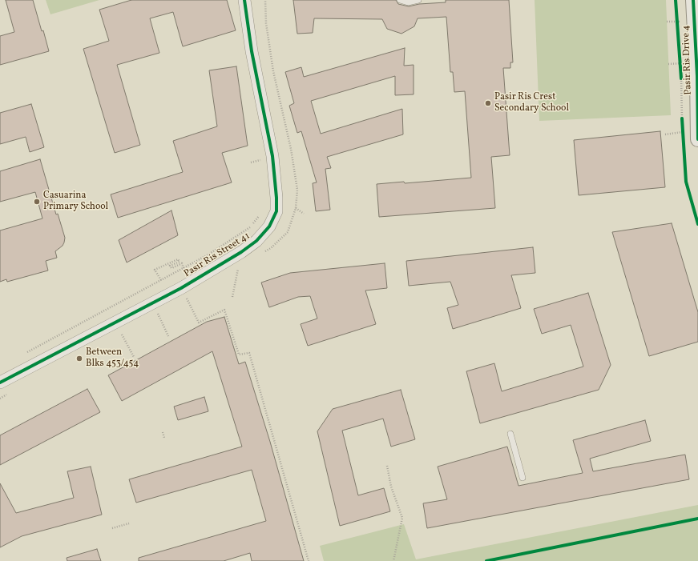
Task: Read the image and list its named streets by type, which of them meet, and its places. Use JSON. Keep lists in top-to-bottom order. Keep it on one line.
{"streets":{"street":["Pasir Ris Drive 4","Pasir Ris Street 41"]},"places":["Pasir Ris Crest Secondary School","Casuarina Primary School","Between Blks 453/454"]}
